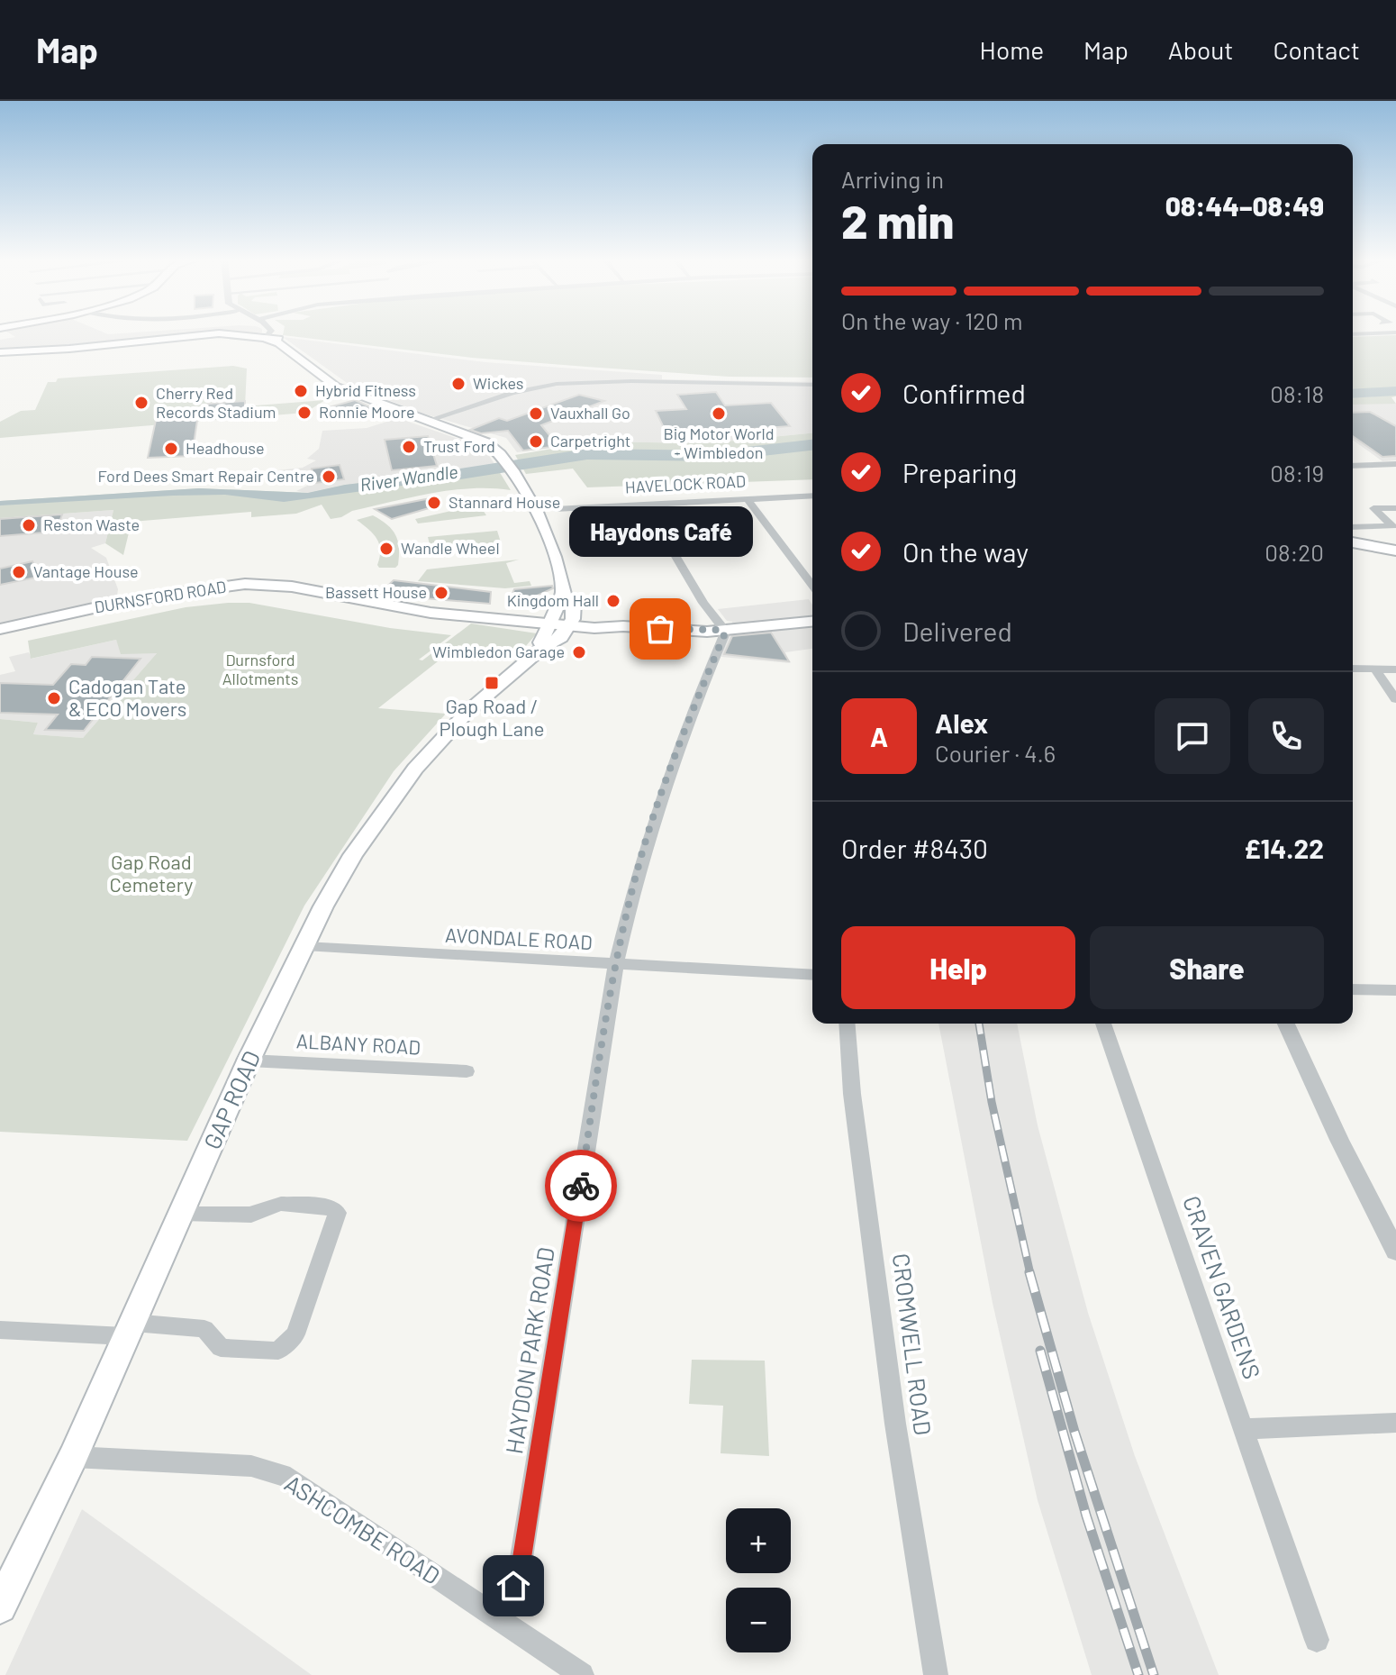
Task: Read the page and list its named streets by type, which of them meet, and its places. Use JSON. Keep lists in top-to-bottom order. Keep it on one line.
{"streets":{"main road":["DURNSFORD ROAD","GAP ROAD"],"street":["HAVELOCK ROAD","AVONDALE ROAD","ALBANY ROAD","CRAVEN GARDENS","CROMWELL ROAD","HAYDON PARK ROAD","ASHCOMBE ROAD"]},"crossings":[["DURNSFORD ROAD","GAP ROAD"],["DURNSFORD ROAD","HAYDON PARK ROAD"],["AVONDALE ROAD","GAP ROAD"],["AVONDALE ROAD","HAYDON PARK ROAD"],["ALBANY ROAD","GAP ROAD"],["GAP ROAD","ASHCOMBE ROAD"],["HAYDON PARK ROAD","ASHCOMBE ROAD"]],"water":["River Wandle"],"parks":["Durnsford Allotments","Gap Road Cemetery"],"places":{"other":["Wickes","Hybrid Fitness","Cherry Red Records Stadium","Ronnie Moore","Vauxhall Go","Big Motor World - Wimbledon","Carpetright","Trust Ford","Headhouse","Ford Dees Smart Repair Centre","Stannard House","Reston Waste","Wandle Wheel","Vantage House","Bassett House","Kingdom Hall","Haydons Café","Wimbledon Garage","Cadogan Tate & ECO Movers"],"transit":["Gap Road / Plough Lane"]},"page":{"header":"Map","nav":["Home","Map","About","Contact"],"heading":["2 min","Arriving in","08:44–08:49"],"panel":["Alex","Courier · 4.6","Order #8430","£14.22"],"bar":"On the way · 120 m","list":[["Confirmed","08:18"],["Preparing","08:19"],["On the way","08:20"],"Delivered"],"bubble":"Haydons Café","round":"A","buttons":["Help","Share"],"map_buttons":["+","−"]}}
